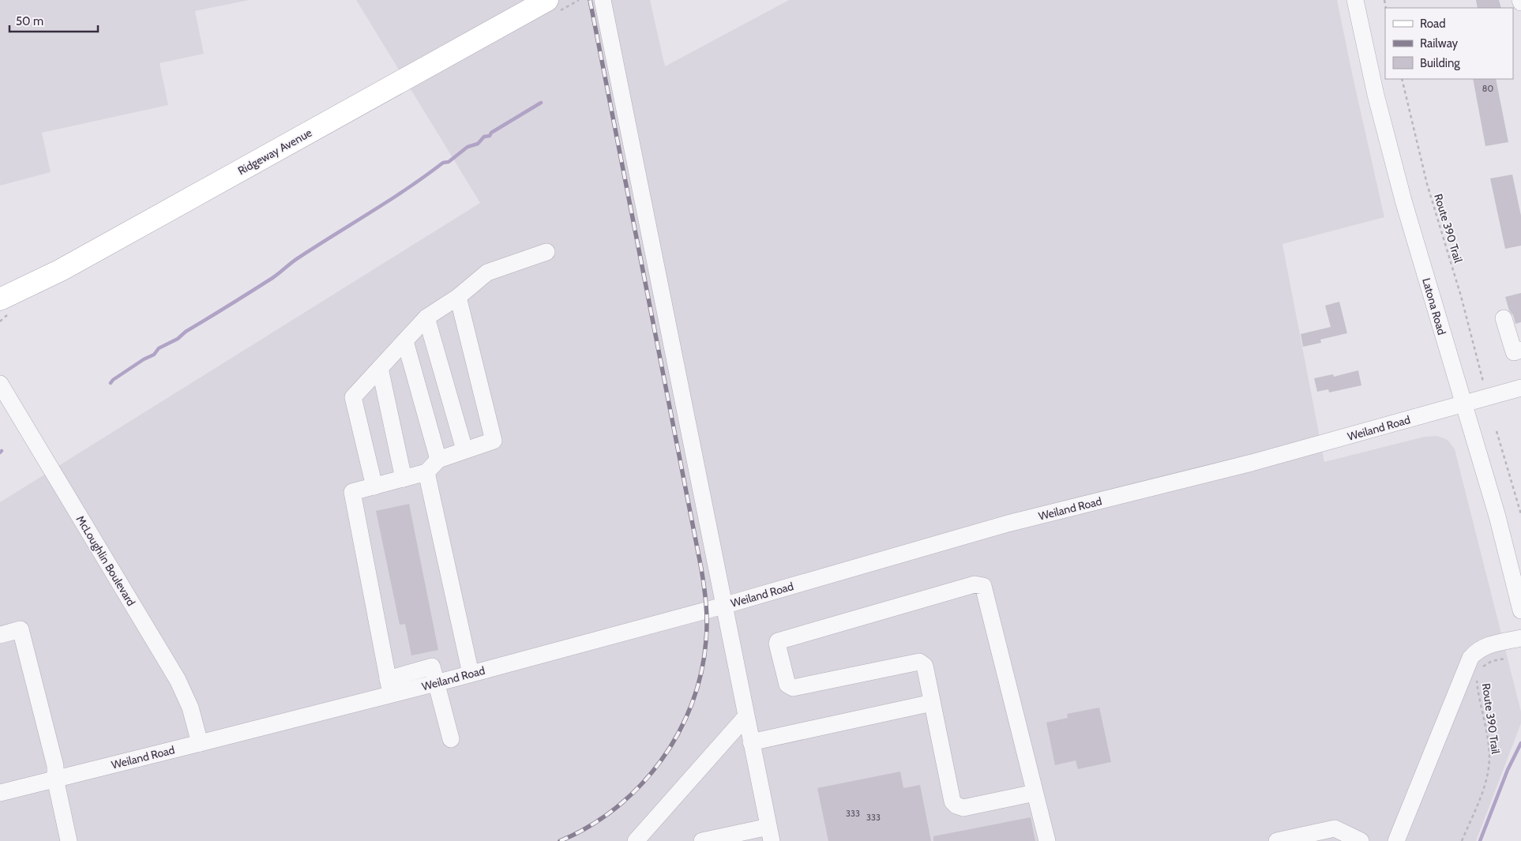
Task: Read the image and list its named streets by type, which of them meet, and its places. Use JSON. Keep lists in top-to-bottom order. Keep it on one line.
{"streets":{"main road":["Ridgeway Avenue"],"street":["Latona Road","Weiland Road","McLoughlin Boulevard"],"path":["Route 390 Trail"]},"crossings":[["Latona Road","Weiland Road"],["Weiland Road","McLoughlin Boulevard"]],"house_numbers":["80","333","333"],"legend":["Road","Railway","Building"],"scale_bar":"50 m"}
